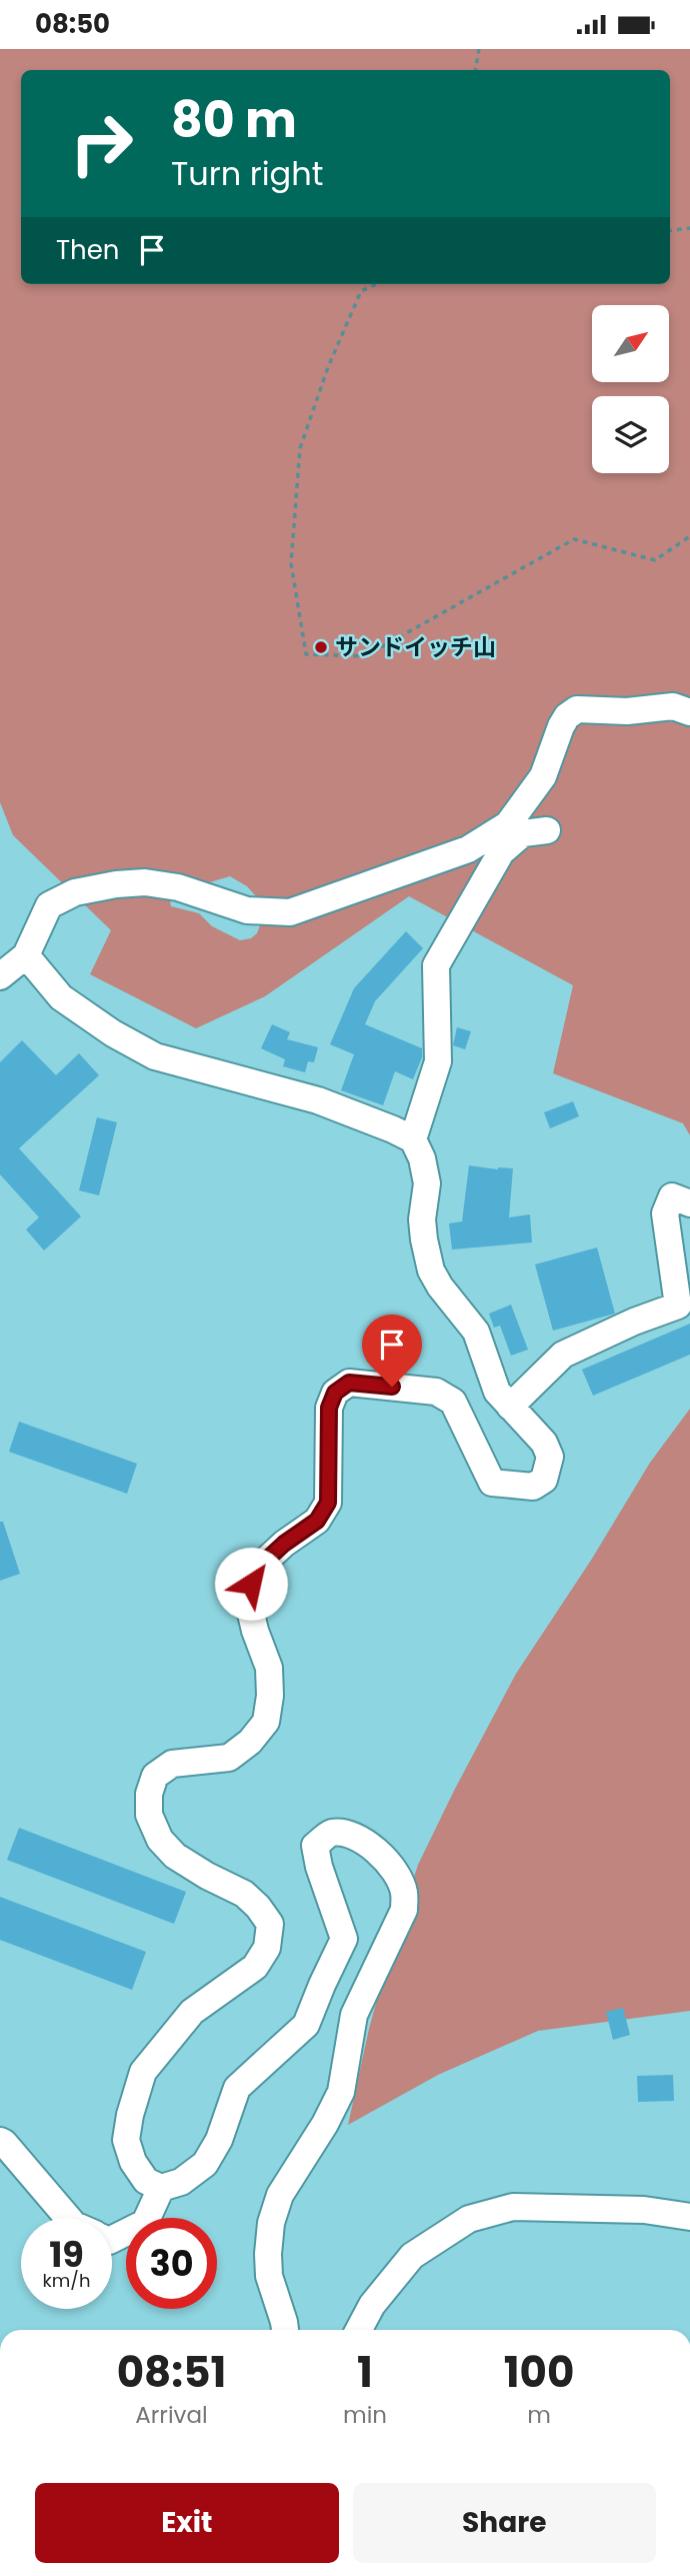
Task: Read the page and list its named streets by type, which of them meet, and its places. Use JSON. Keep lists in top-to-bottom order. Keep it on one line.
{"places":["サンドイッチ山"],"north":"top right","page":{"status":"08:50","turn":["80 m","Turn right"],"then":"Then","speed":"19 km/h","limit":"30","eta":["08:51","Arrival","1","min","100","m"],"buttons":["Exit","Share"]}}
